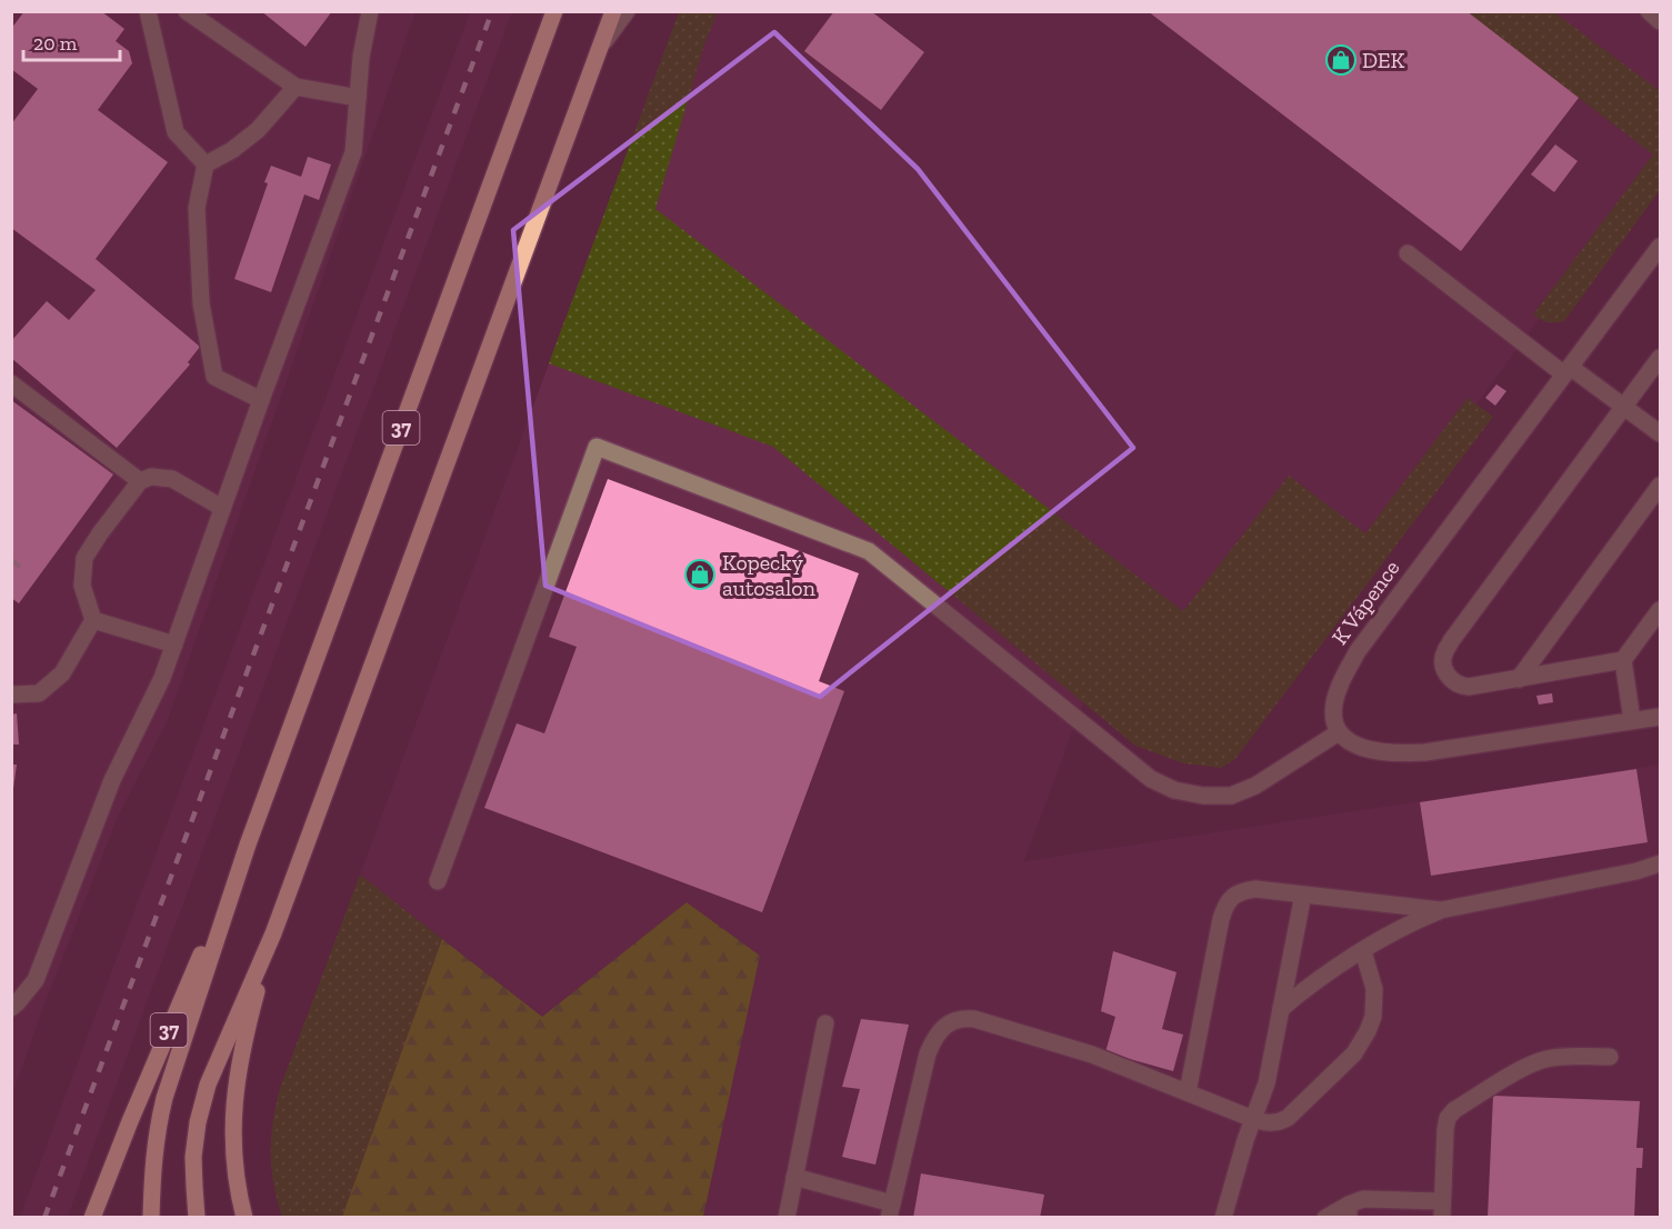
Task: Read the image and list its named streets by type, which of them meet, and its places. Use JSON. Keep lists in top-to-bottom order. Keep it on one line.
{"streets":{"main road":["37"],"street":["K Vápence"]},"places":{"shop":["DEK","Kopecký autosalon"]},"scale_bar":"20 m"}
